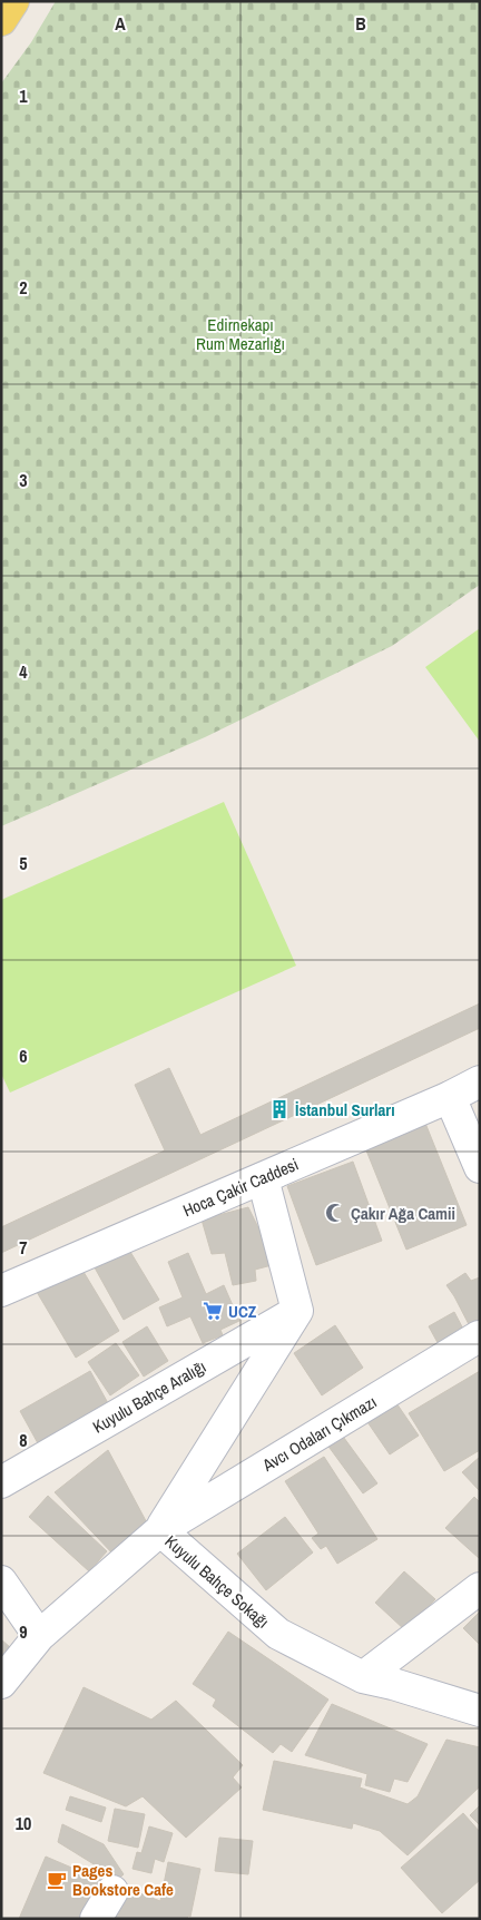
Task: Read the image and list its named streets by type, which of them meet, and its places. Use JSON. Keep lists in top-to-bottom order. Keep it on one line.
{"streets":{"street":["Hoca Çakir Caddesi","Kuyulu Bahçe Aralığı","Avcı Odaları Çıkmazı","Kuyulu Bahçe Sokağı"]},"crossings":[["Avcı Odaları Çıkmazı","Kuyulu Bahçe Sokağı"]],"parks":["Edirnekapı Rum Mezarlığı"],"places":{"building":["İstanbul Surları"],"mosque":["Çakır Ağa Camii"],"supermarket":["UCZ"],"cafe":["Pages Bookstore Cafe"]},"grid":{"columns":["A","B"],"rows":["1","2","3","4","5","6","7","8","9","10"]}}
